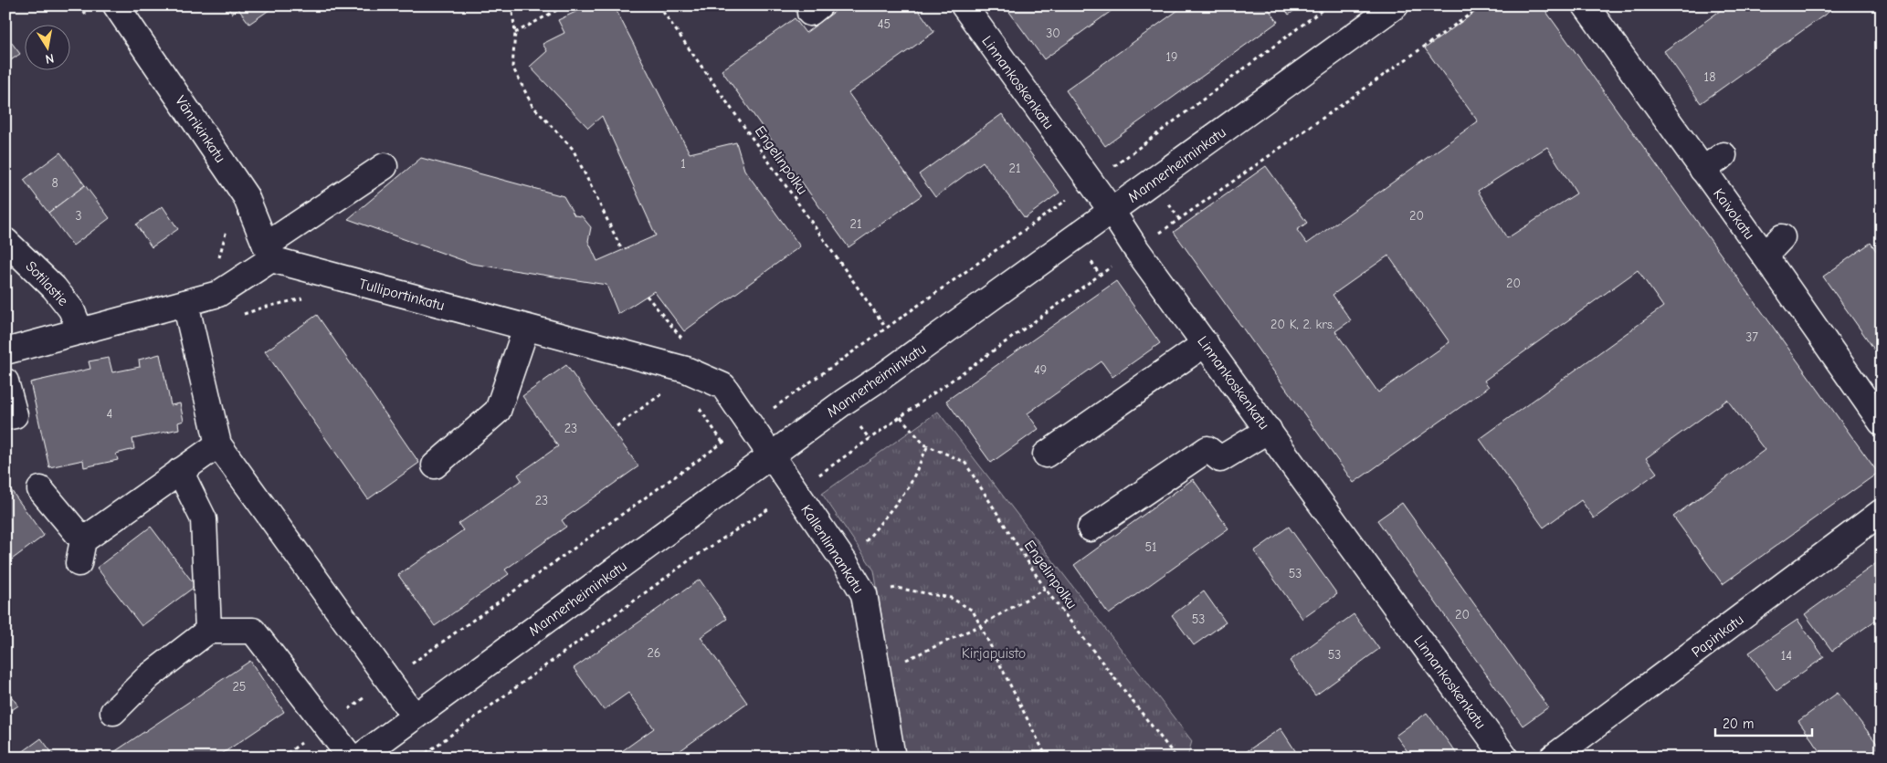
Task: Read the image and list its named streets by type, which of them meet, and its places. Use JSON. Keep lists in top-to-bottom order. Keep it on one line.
{"streets":{"street":["Linnankoskenkatu","Vänrikinkatu","Mannerheiminkatu","Kaivokatu","Sotilastie","Tulliportinkatu","Kallenlinnankatu","Papinkatu"],"path":["Engelinpolku"]},"crossings":[["Linnankoskenkatu","Mannerheiminkatu"],["Vänrikinkatu","Tulliportinkatu"],["Mannerheiminkatu","Tulliportinkatu"],["Mannerheiminkatu","Kallenlinnankatu"],["Tulliportinkatu","Kallenlinnankatu"]],"parks":["Kirjapuisto"],"house_numbers":["45","30","19","18","1","21","8","3","20","21","20","20 K, 2. krs.","37","49","4","23","23","51","53","20","53","26","53","14","25"],"scale_bar":"20 m","north":"bottom"}
